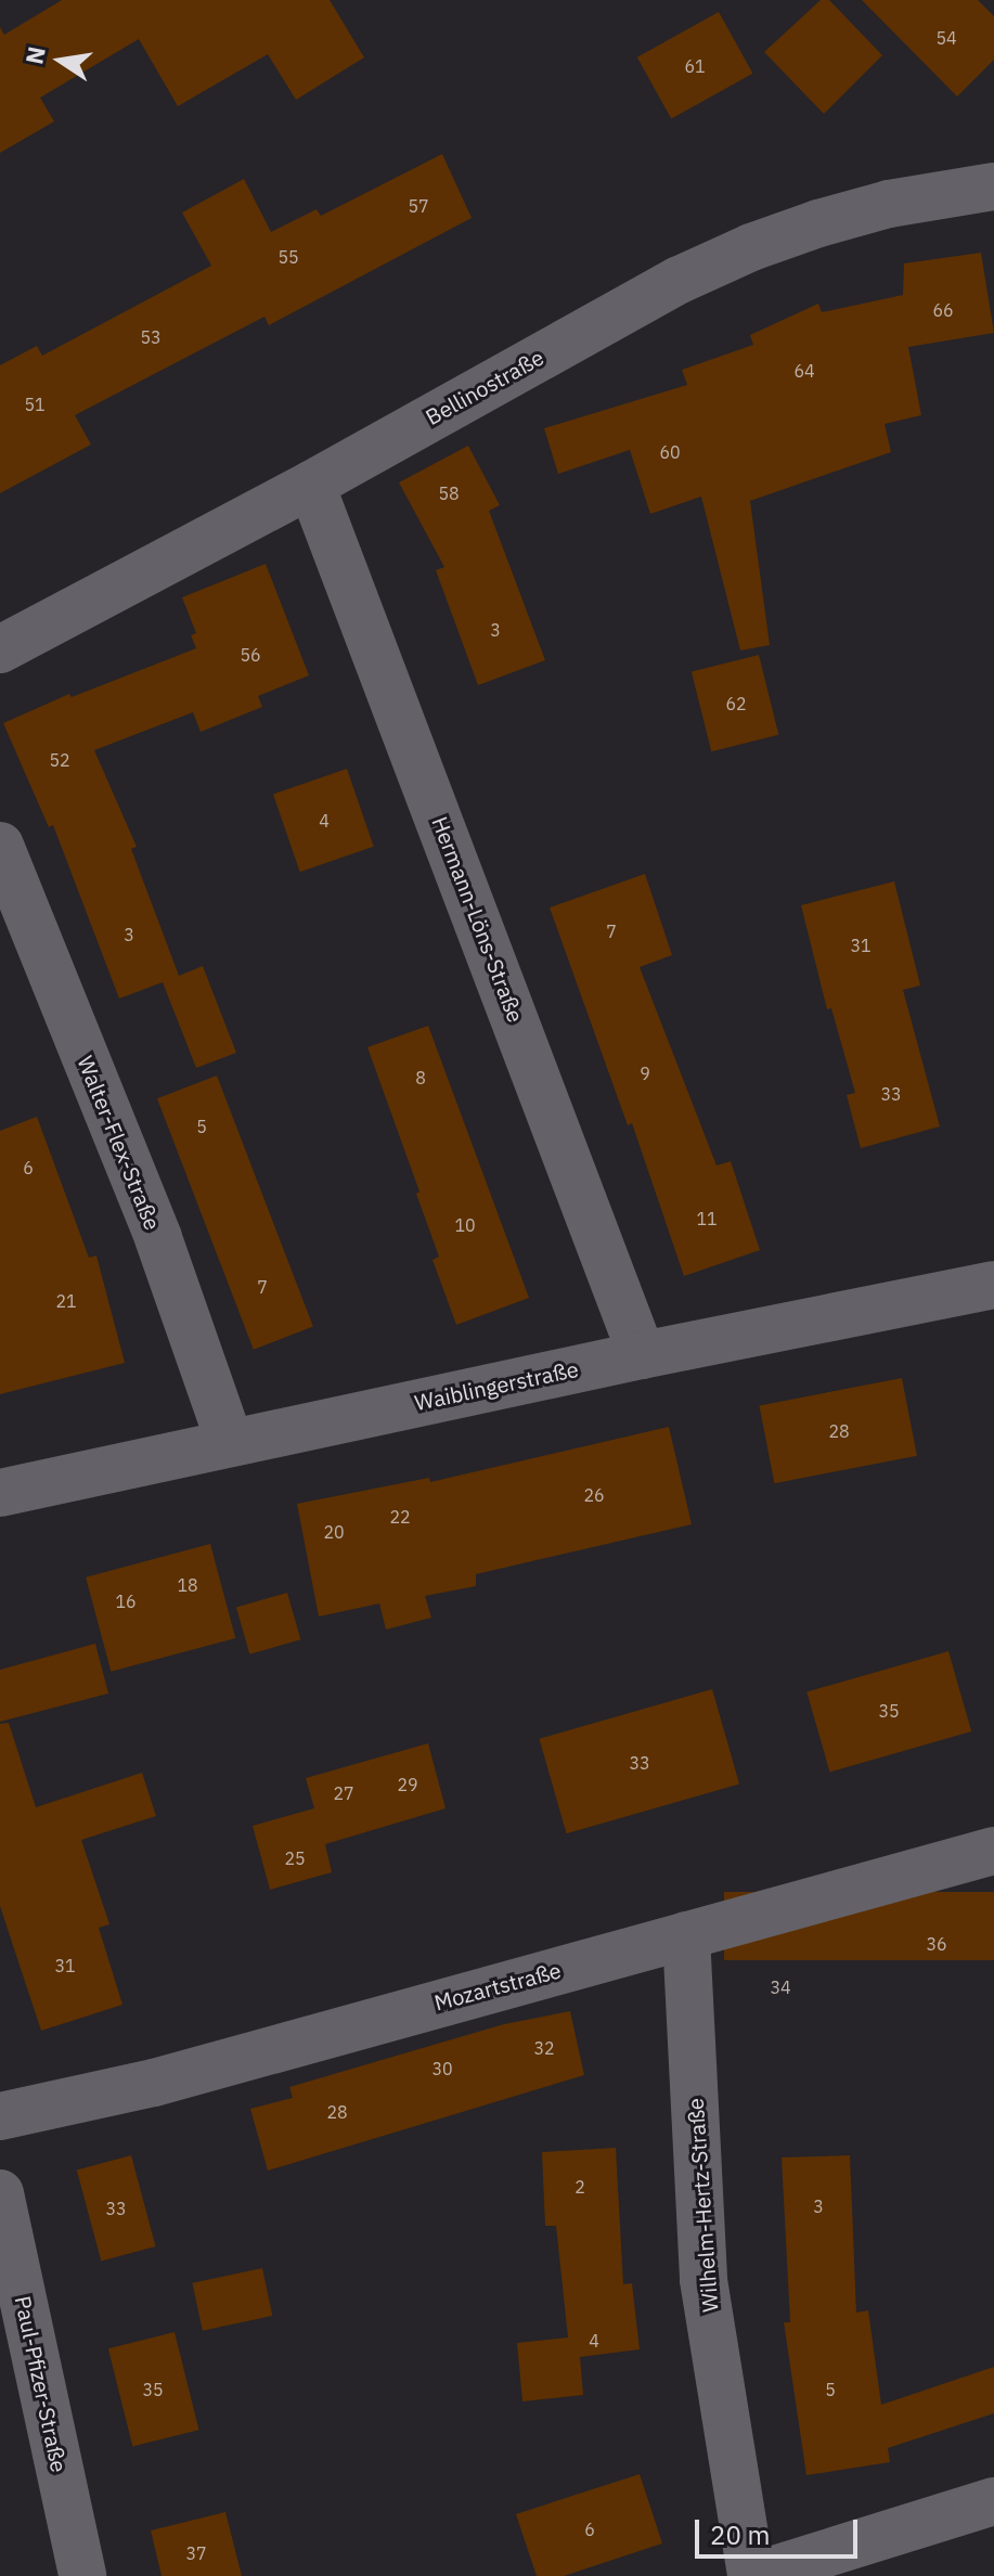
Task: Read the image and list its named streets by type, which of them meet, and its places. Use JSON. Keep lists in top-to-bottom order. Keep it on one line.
{"streets":{"street":["Bellinostraße","Hermann-Löns-Straße","Walter-Flex-Straße","Waiblingerstraße","Mozartstraße","Wilhelm-Hertz-Straße","Paul-Pfizer-Straße"]},"crossings":[["Bellinostraße","Hermann-Löns-Straße"],["Hermann-Löns-Straße","Waiblingerstraße"],["Walter-Flex-Straße","Waiblingerstraße"],["Mozartstraße","Wilhelm-Hertz-Straße"]],"house_numbers":["54","61","57","55","66","53","64","51","60","58","3","56","62","52","4","7","3","31","9","8","33","5","6","11","10","7","21","28","26","22","20","18","16","35","33","29","27","25","36","31","34","32","30","28","2","3","33","4","35","5","6","37"],"scale_bar":"20 m","north":"left"}
